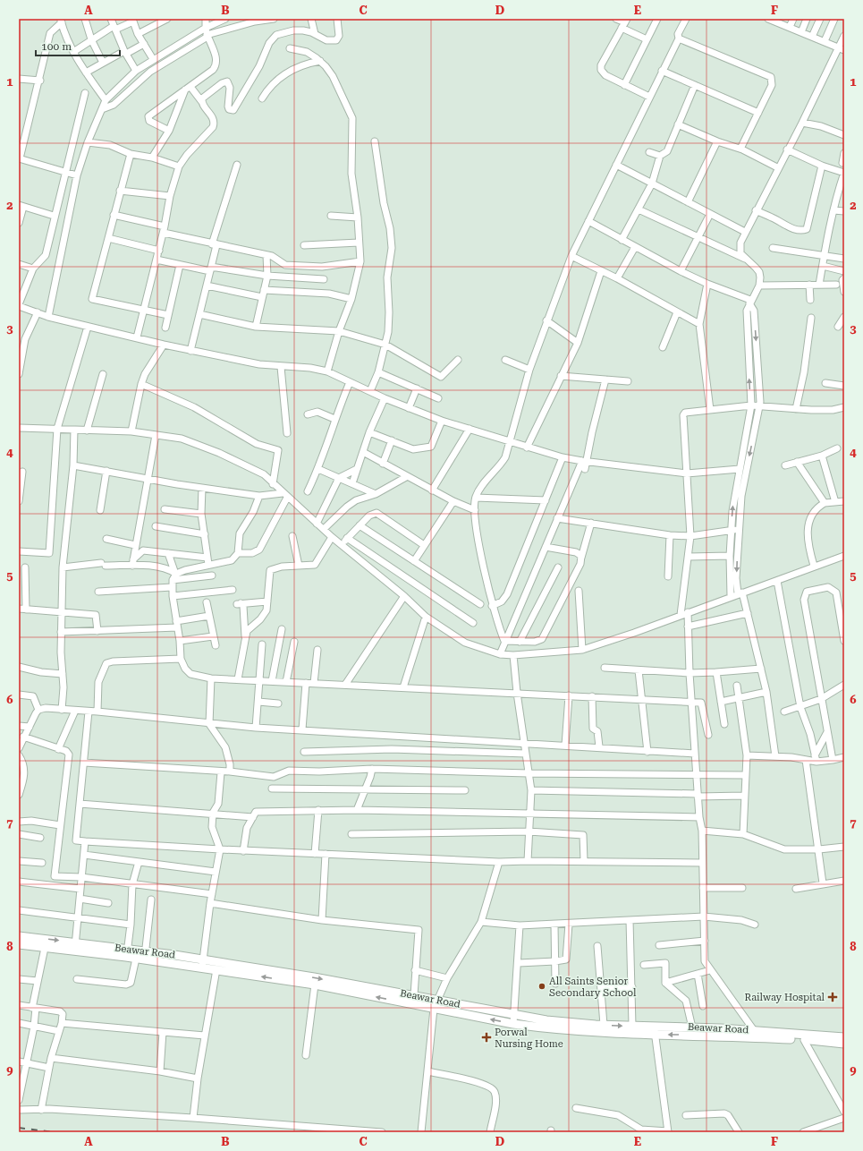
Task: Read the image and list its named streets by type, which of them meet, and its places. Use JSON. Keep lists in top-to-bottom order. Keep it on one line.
{"streets":{"main road":["Beawar Road"]},"places":{"other":["All Saints Senior Secondary School"],"health":["Railway Hospital","Porwal Nursing Home"]},"scale_bar":"100 m","grid":{"columns":["A","B","C","D","E","F"],"rows":["1","2","3","4","5","6","7","8","9"]}}
